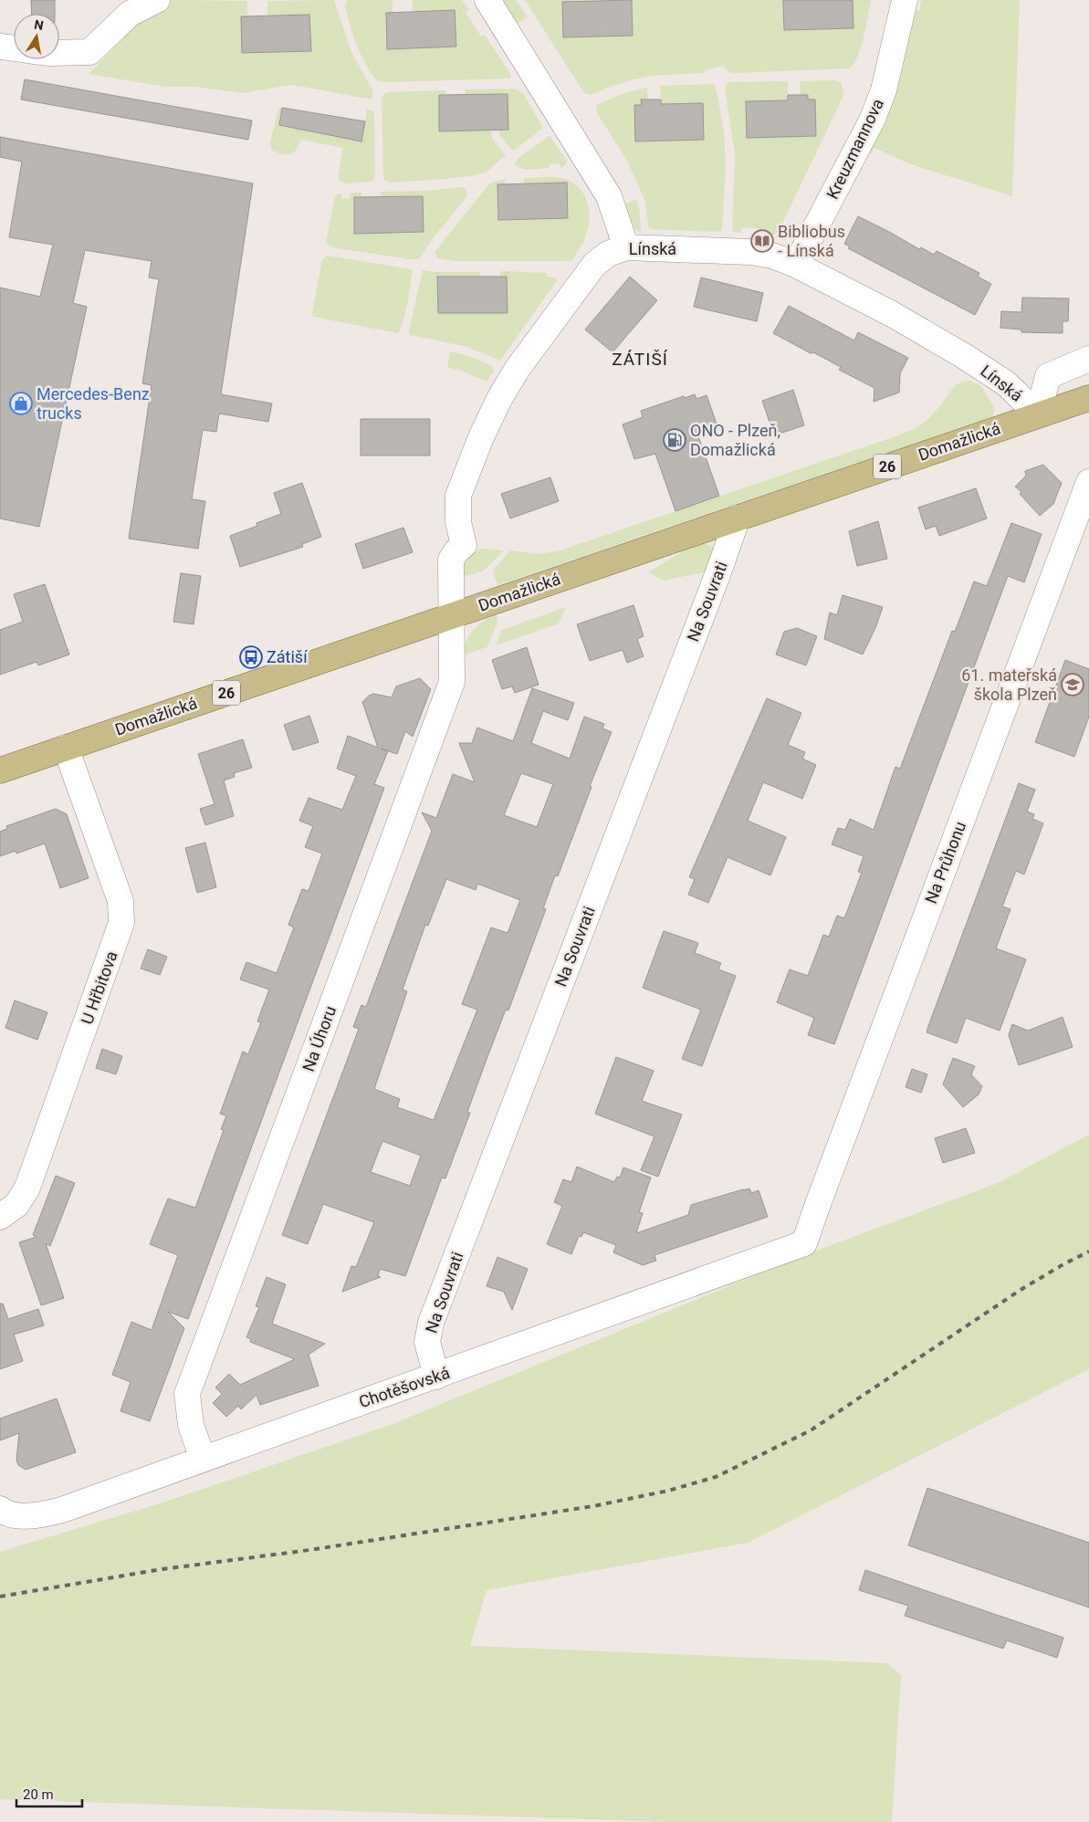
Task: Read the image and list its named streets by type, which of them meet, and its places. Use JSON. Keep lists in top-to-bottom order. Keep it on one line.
{"streets":{"main road":["Domažlická","26"],"street":["Kreuzmannova","Línská","Na Souvrati","Na Průhonu","U Hřbitova","Na Úhoru","Chotěšovská"]},"crossings":[["Kreuzmannova","Línská"],["Línská","Domažlická"],["Línská","Na Úhoru"],["Domažlická","Na Souvrati"],["Domažlická","U Hřbitova"],["Domažlická","Na Úhoru"],["Na Souvrati","Chotěšovská"],["Na Průhonu","Chotěšovská"],["Na Úhoru","Chotěšovská"]],"districts":["ZÁTIŠÍ"],"places":{"library":["Bibliobus - Línská"],"shop":["Mercedes-Benz trucks"],"fuel station":["ONO - Plzeň, Domažlická"],"bus stop":["Zátiší"],"school or university":["61. mateřská škola Plzeň"]},"scale_bar":"20 m","north":"top"}
